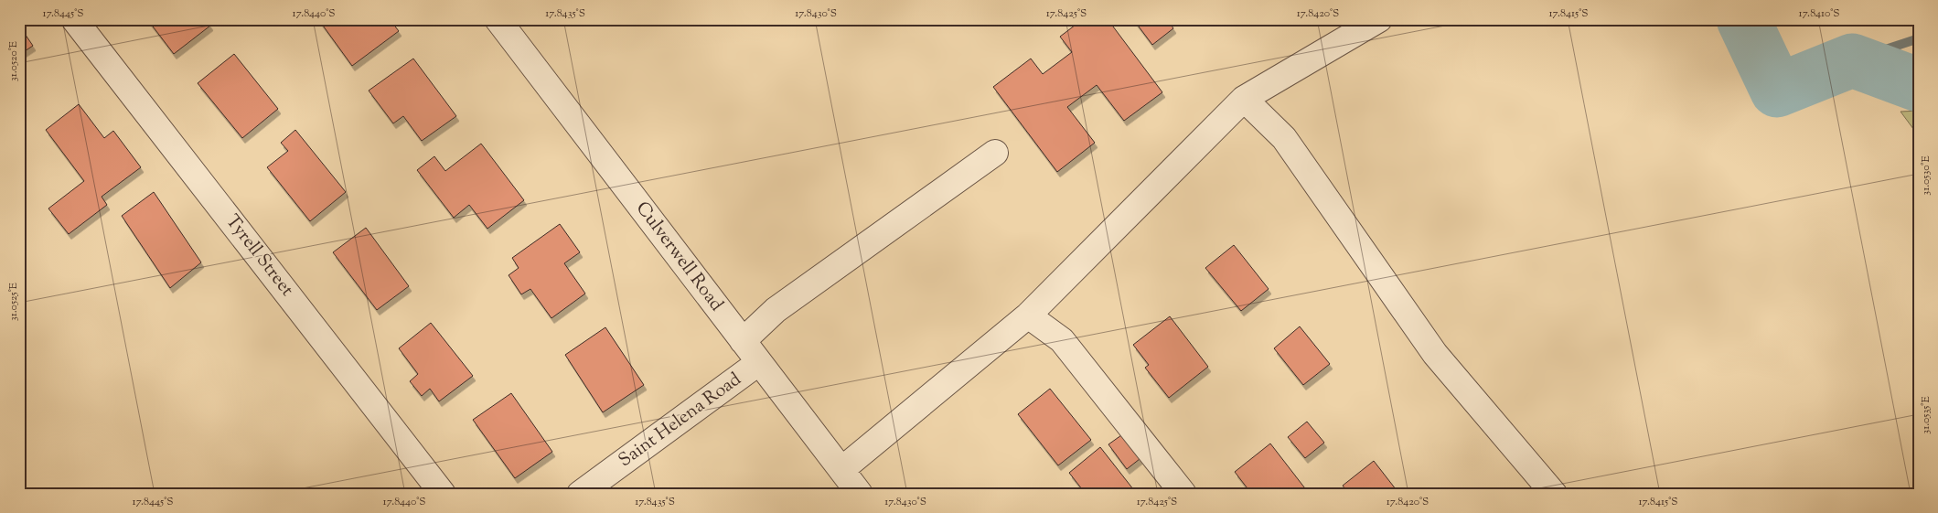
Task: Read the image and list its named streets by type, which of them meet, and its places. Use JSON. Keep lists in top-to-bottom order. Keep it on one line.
{"streets":{"street":["Tyrell Street","Culverwell Road","Saint Helena Road"]},"crossings":[["Culverwell Road","Saint Helena Road"]],"coordinates":["17.8445°S","17.8440°S","17.8435°S","17.8430°S","17.8425°S","17.8420°S","17.8415°S","17.8410°S","31.0520°E","31.0530°E","31.0525°E","31.0535°E"]}
